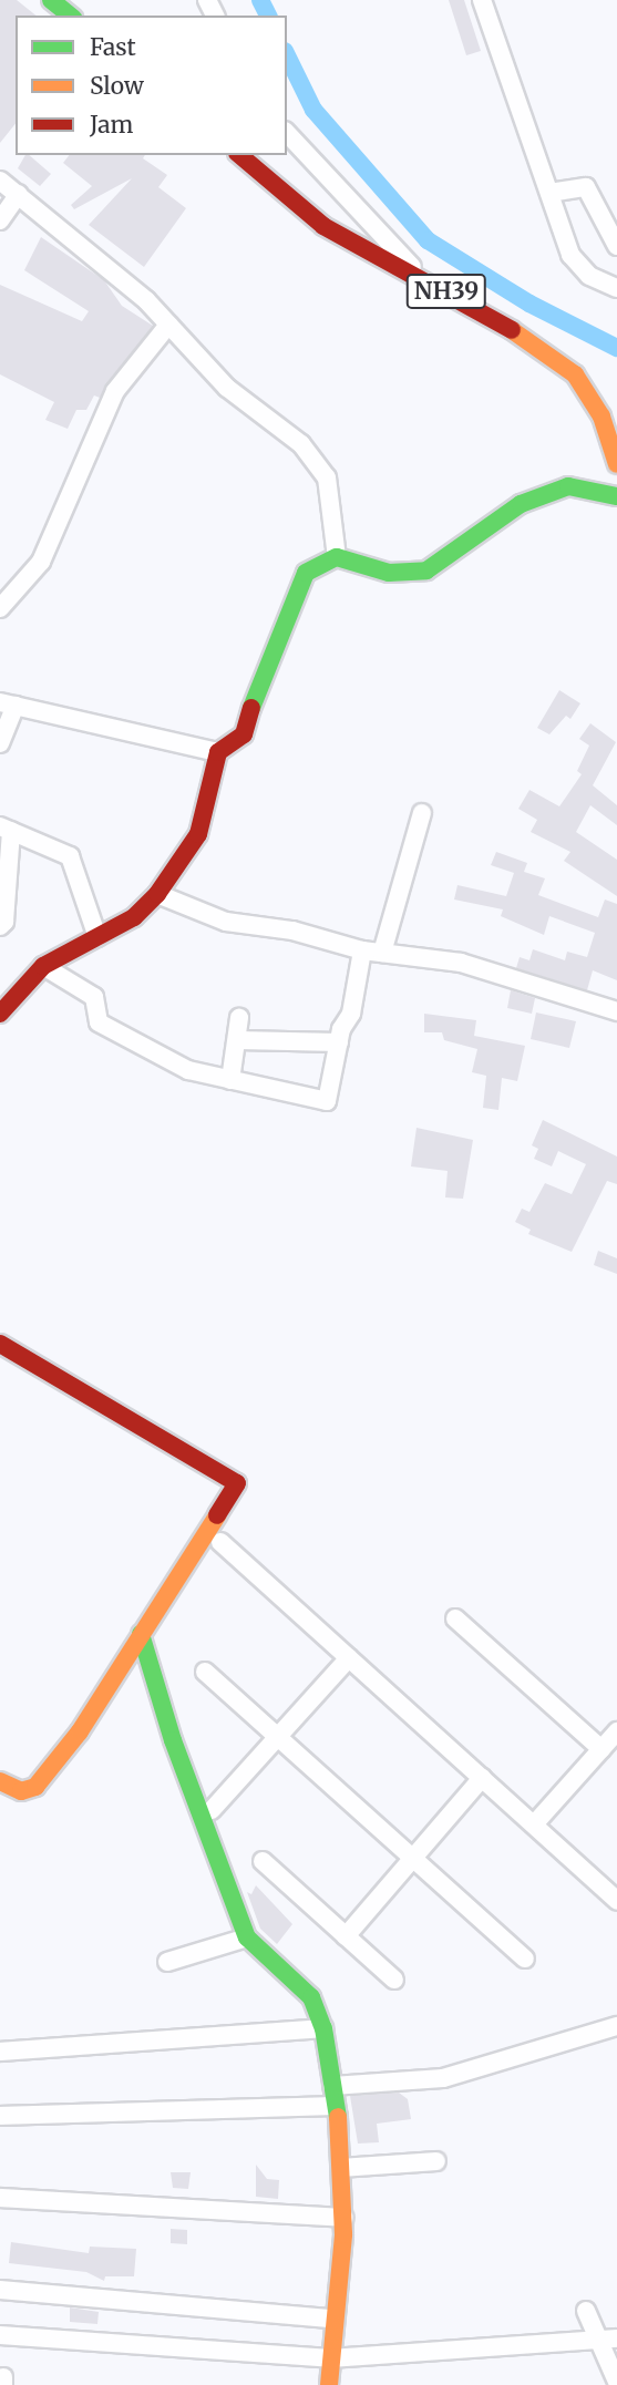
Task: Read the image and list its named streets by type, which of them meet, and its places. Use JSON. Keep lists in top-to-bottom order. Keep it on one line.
{"streets":{"street":["NH39"]},"legend":["Fast","Slow","Jam"]}
